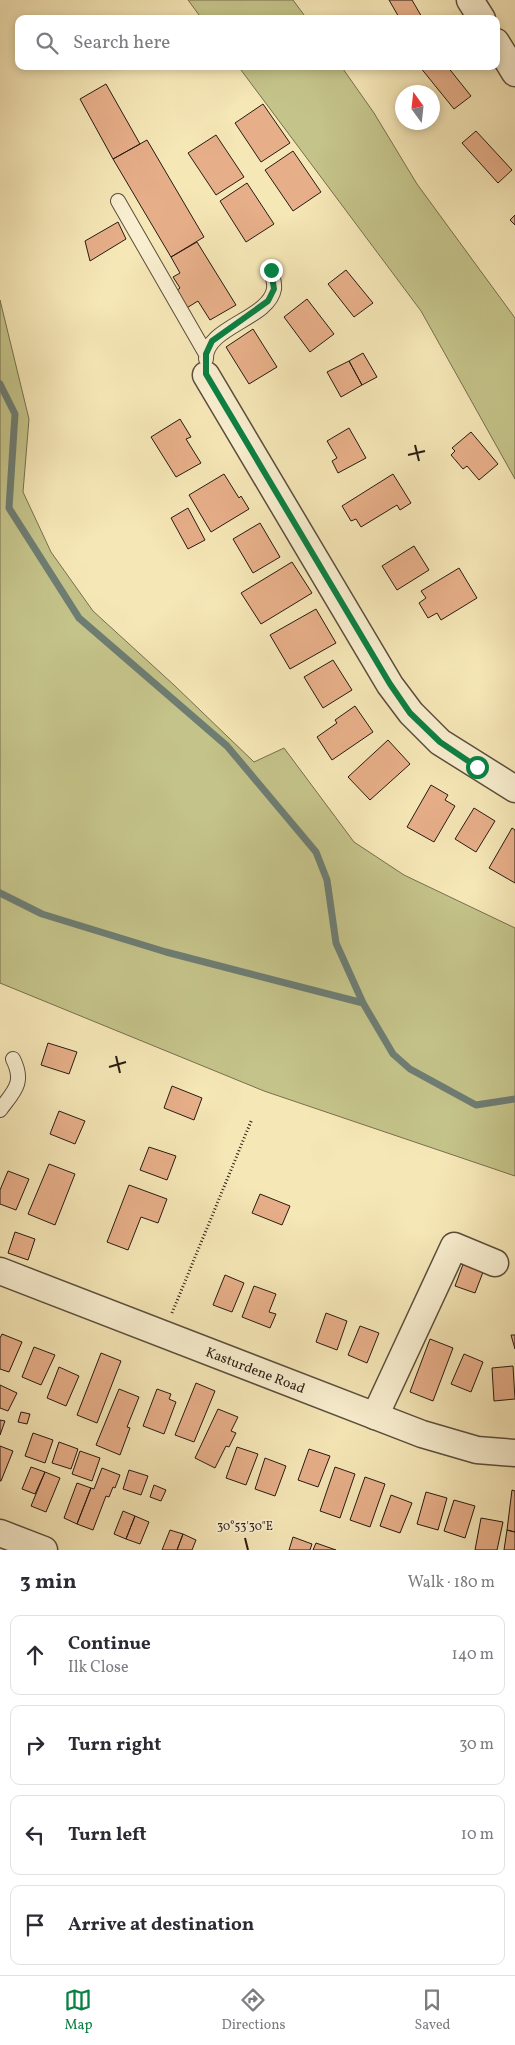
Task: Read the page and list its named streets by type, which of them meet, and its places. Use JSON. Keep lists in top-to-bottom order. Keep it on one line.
{"streets":{"street":["Kasturdene Road"]},"north":"top","page":{"search":"Search here","heading":["3 min","Walk · 180 m"],"list":[["Continue","Ilk Close","140 m"],["Turn right","30 m"],["Turn left","10 m"],"Arrive at destination"],"nav":["Map","Directions","Saved"]},"coordinates":["30°53'30\"E"]}
